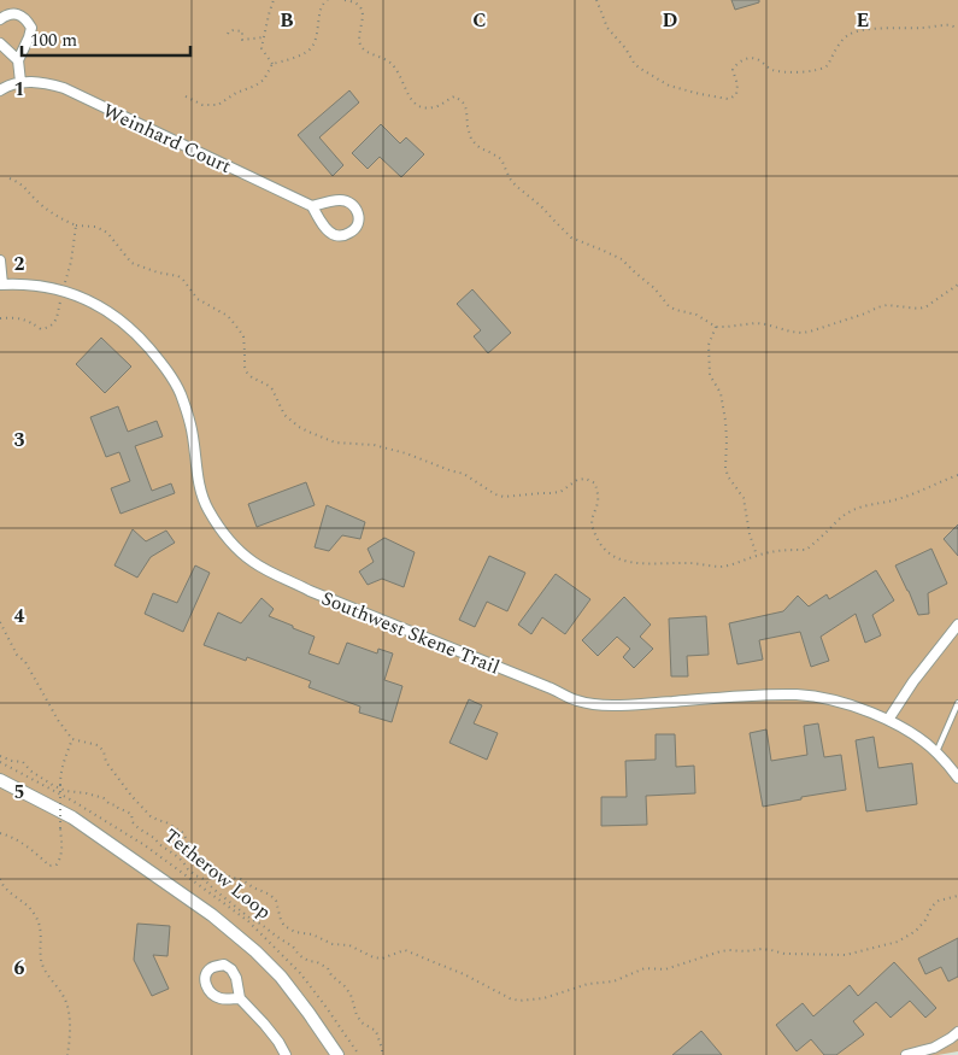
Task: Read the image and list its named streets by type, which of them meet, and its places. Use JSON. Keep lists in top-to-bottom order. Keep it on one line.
{"streets":{"street":["Weinhard Court","Southwest Skene Trail"],"path":["Tetherow Loop"]},"scale_bar":"100 m","grid":{"columns":["B","C","D","E"],"rows":["1","2","3","4","5","6"]}}
